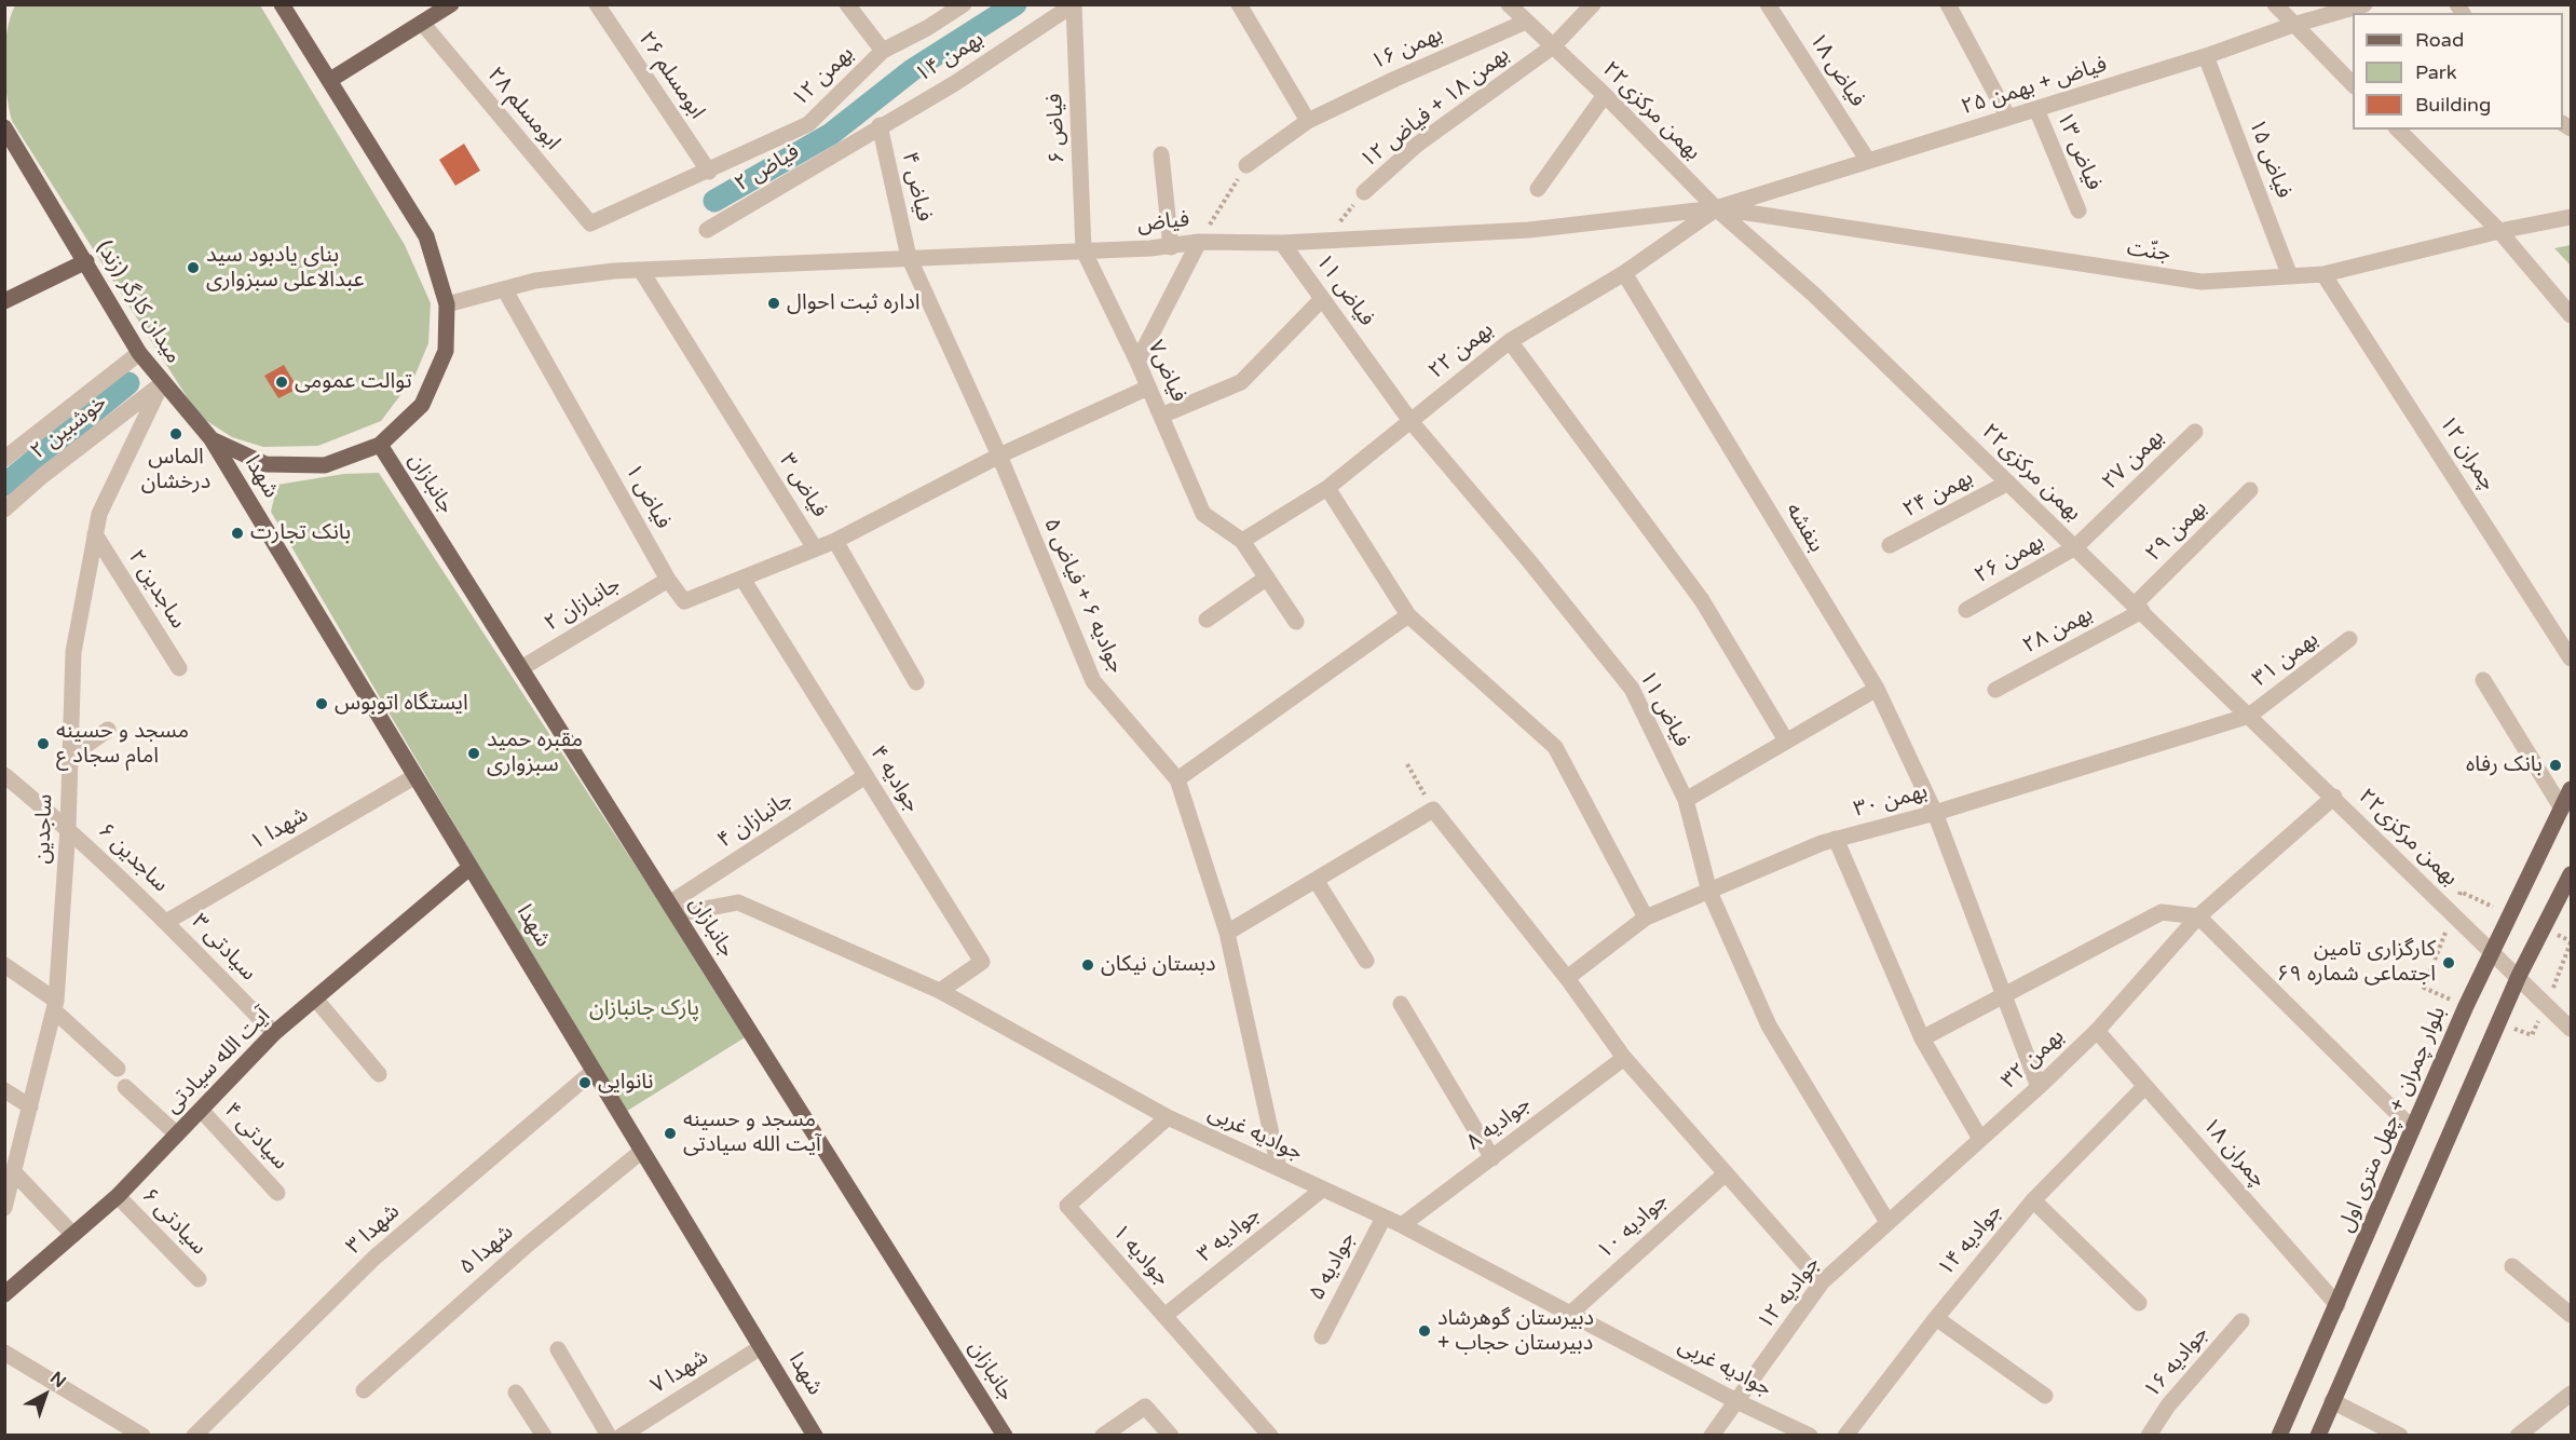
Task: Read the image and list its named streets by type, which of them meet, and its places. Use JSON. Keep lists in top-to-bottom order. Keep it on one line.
{"streets":{"main road":["میدان کارگر (زند)","شهدا","جانبازان","آیت الله سیادتی","بلوار چمران + چهل متری اول"],"street":["بهمن ۱۶","بهمن ۱۴","فیاض ۱۸","ابومسلم ۲۶","بهمن ۱۲","فیاض + بهمن ۲۵","بهمن ۱۸ + فیاض ۱۲","ابومسلم ۲۸","۲۲بهمن مرکزی","فیاض ۶","فیاض ۱۳","فیاض ۱۵","فیاض ۲","فیاض ۴","فیاض","جنّت","فیاض ۱۱","بهمن ۲۲","فیاض۷","خوشبین ۲","چمران ۱۲","بهمن ۲۷","فیاض ۳","بهمن ۲۴","فیاض ۱","بنفشه","بهمن ۲۹","بهمن ۲۶","ساجدین ۲","جوادیه ۶ + فیاض ۵","جانبازان ۲","بهمن ۲۸","بهمن ۳۱","جوادیه ۴","بهمن ۳۰","جانبازان ۴","ساجدین","شهدا ۱","ساجدین ۶","سیادتی ۳","بهمن ۳۲","جوادیه ۸","جوادیه غربی","سیادتی ۴","چمران ۱۸","سیادتی ۶","جوادیه ۱۰","شهدا ۳","جوادیه ۳","جوادیه ۱۴","شهدا ۵","جوادیه ۱","جوادیه ۵","جوادیه ۱۲","جوادیه ۱۶","شهدا ۷"]},"crossings":[["بهمن ۱۶","۲۲بهمن مرکزی"],["بهمن ۱۴","فیاض ۶"],["بهمن ۱۴","فیاض ۲"],["بهمن ۱۴","فیاض ۴"],["فیاض ۱۸","فیاض + بهمن ۲۵"],["ابومسلم ۲۶","بهمن ۱۲"],["بهمن ۱۲","ابومسلم ۲۸"],["فیاض + بهمن ۲۵","۲۲بهمن مرکزی"],["فیاض + بهمن ۲۵","فیاض ۱۳"],["فیاض + بهمن ۲۵","فیاض ۱۵"],["فیاض + بهمن ۲۵","فیاض"],["فیاض + بهمن ۲۵","جنّت"],["فیاض + بهمن ۲۵","بهمن ۲۲"],["بهمن ۱۸ + فیاض ۱۲","۲۲بهمن مرکزی"],["بهمن ۱۸ + فیاض ۱۲","فیاض"],["۲۲بهمن مرکزی","فیاض"],["۲۲بهمن مرکزی","جنّت"],["۲۲بهمن مرکزی","بهمن ۲۲"],["۲۲بهمن مرکزی","بهمن ۲۷"],["۲۲بهمن مرکزی","بهمن ۲۴"],["۲۲بهمن مرکزی","بهمن ۲۹"],["۲۲بهمن مرکزی","بهمن ۲۶"],["۲۲بهمن مرکزی","بهمن ۲۸"],["۲۲بهمن مرکزی","بهمن ۳۱"],["۲۲بهمن مرکزی","بهمن ۳۰"],["۲۲بهمن مرکزی","بهمن ۳۲"],["۲۲بهمن مرکزی","بلوار چمران + چهل متری اول"],["فیاض ۶","فیاض"],["فیاض ۶","فیاض۷"],["فیاض ۱۵","جنّت"],["فیاض ۴","فیاض"],["فیاض ۴","جوادیه ۶ + فیاض ۵"],["فیاض","جنّت"],["فیاض","فیاض ۱۱"],["فیاض","میدان کارگر (زند)"],["فیاض","بهمن ۲۲"],["فیاض","فیاض۷"],["فیاض","فیاض ۳"],["فیاض","فیاض ۱"],["فیاض","جوادیه ۶ + فیاض ۵"],["جنّت","بهمن ۲۲"],["جنّت","چمران ۱۲"],["فیاض ۱۱","بهمن ۲۲"],["فیاض ۱۱","بهمن ۳۰"],["فیاض ۱۱","بهمن ۳۲"],["فیاض ۱۱","جوادیه ۱۲"],["میدان کارگر (زند)","خوشبین ۲"],["میدان کارگر (زند)","شهدا"],["میدان کارگر (زند)","جانبازان"],["میدان کارگر (زند)","ساجدین"],["بهمن ۲۲","فیاض۷"],["بهمن ۲۲","بنفشه"],["فیاض۷","فیاض ۳"],["خوشبین ۲","ساجدین"],["بهمن ۲۷","بهمن ۲۶"],["شهدا","شهدا ۱"],["شهدا","آیت الله سیادتی"],["شهدا","شهدا ۳"],["شهدا","شهدا ۵"],["شهدا","شهدا ۷"],["جانبازان","جانبازان ۲"],["جانبازان","جانبازان ۴"],["جانبازان","جوادیه غربی"],["فیاض ۳","فیاض ۱"],["فیاض ۳","جوادیه ۶ + فیاض ۵"],["فیاض ۱","جانبازان ۲"],["فیاض ۱","جوادیه ۴"],["بنفشه","بهمن ۳۰"],["بنفشه","بهمن ۳۲"],["بهمن ۲۹","بهمن ۲۸"],["ساجدین ۲","ساجدین"],["جوادیه ۶ + فیاض ۵","جوادیه غربی"],["بهمن ۳۱","بهمن ۳۰"],["جوادیه ۴","جانبازان ۴"],["جوادیه ۴","جوادیه غربی"],["جانبازان ۴","جوادیه غربی"],["ساجدین","ساجدین ۶"],["شهدا ۱","ساجدین ۶"],["شهدا ۱","سیادتی ۳"],["ساجدین ۶","سیادتی ۳"],["سیادتی ۳","آیت الله سیادتی"],["بهمن ۳۲","چمران ۱۸"],["بهمن ۳۲","جوادیه ۱۲"],["آیت الله سیادتی","سیادتی ۴"],["آیت الله سیادتی","سیادتی ۶"],["بلوار چمران + چهل متری اول","چمران ۱۸"],["جوادیه ۸","جوادیه غربی"],["جوادیه غربی","جوادیه ۱۰"],["جوادیه غربی","جوادیه ۳"],["جوادیه غربی","جوادیه ۱"],["جوادیه غربی","جوادیه ۵"],["جوادیه غربی","جوادیه ۱۲"],["چمران ۱۸","جوادیه ۱۴"],["جوادیه ۳","جوادیه ۱"]],"parks":["پارک جانبازان"],"places":["بنای یادبود سید عبدالاعلی سبزواری","اداره ثبت احوال","توالت عمومی","الماس درخشان","بانک تجارت","ایستگاه اتوبوس","مسجد و حسینه امام سجاد ع","مقبره حمید سبزواری","بانک رفاه","کارگزاری تامین اجتماعی شماره ۶۹","دبستان نیکان","نانوایی","مسجد و حسینه آیت الله سیادتی","دبیرستان گوهرشاد + دبیرستان حجاب"],"legend":["Road","Park","Building"],"north":"top right"}
